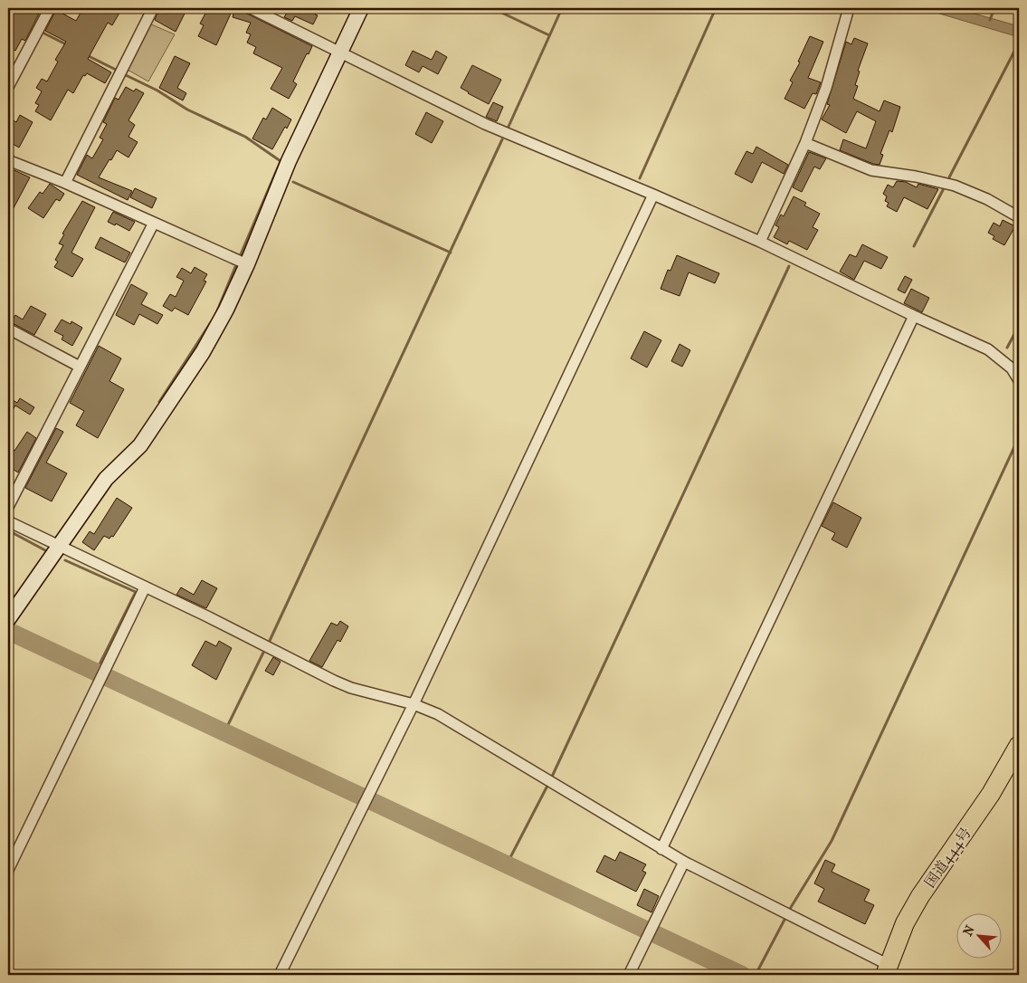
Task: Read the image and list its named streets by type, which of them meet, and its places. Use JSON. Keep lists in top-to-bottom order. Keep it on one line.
{"streets":{"highway":["国道444号"]},"north":"top left"}
